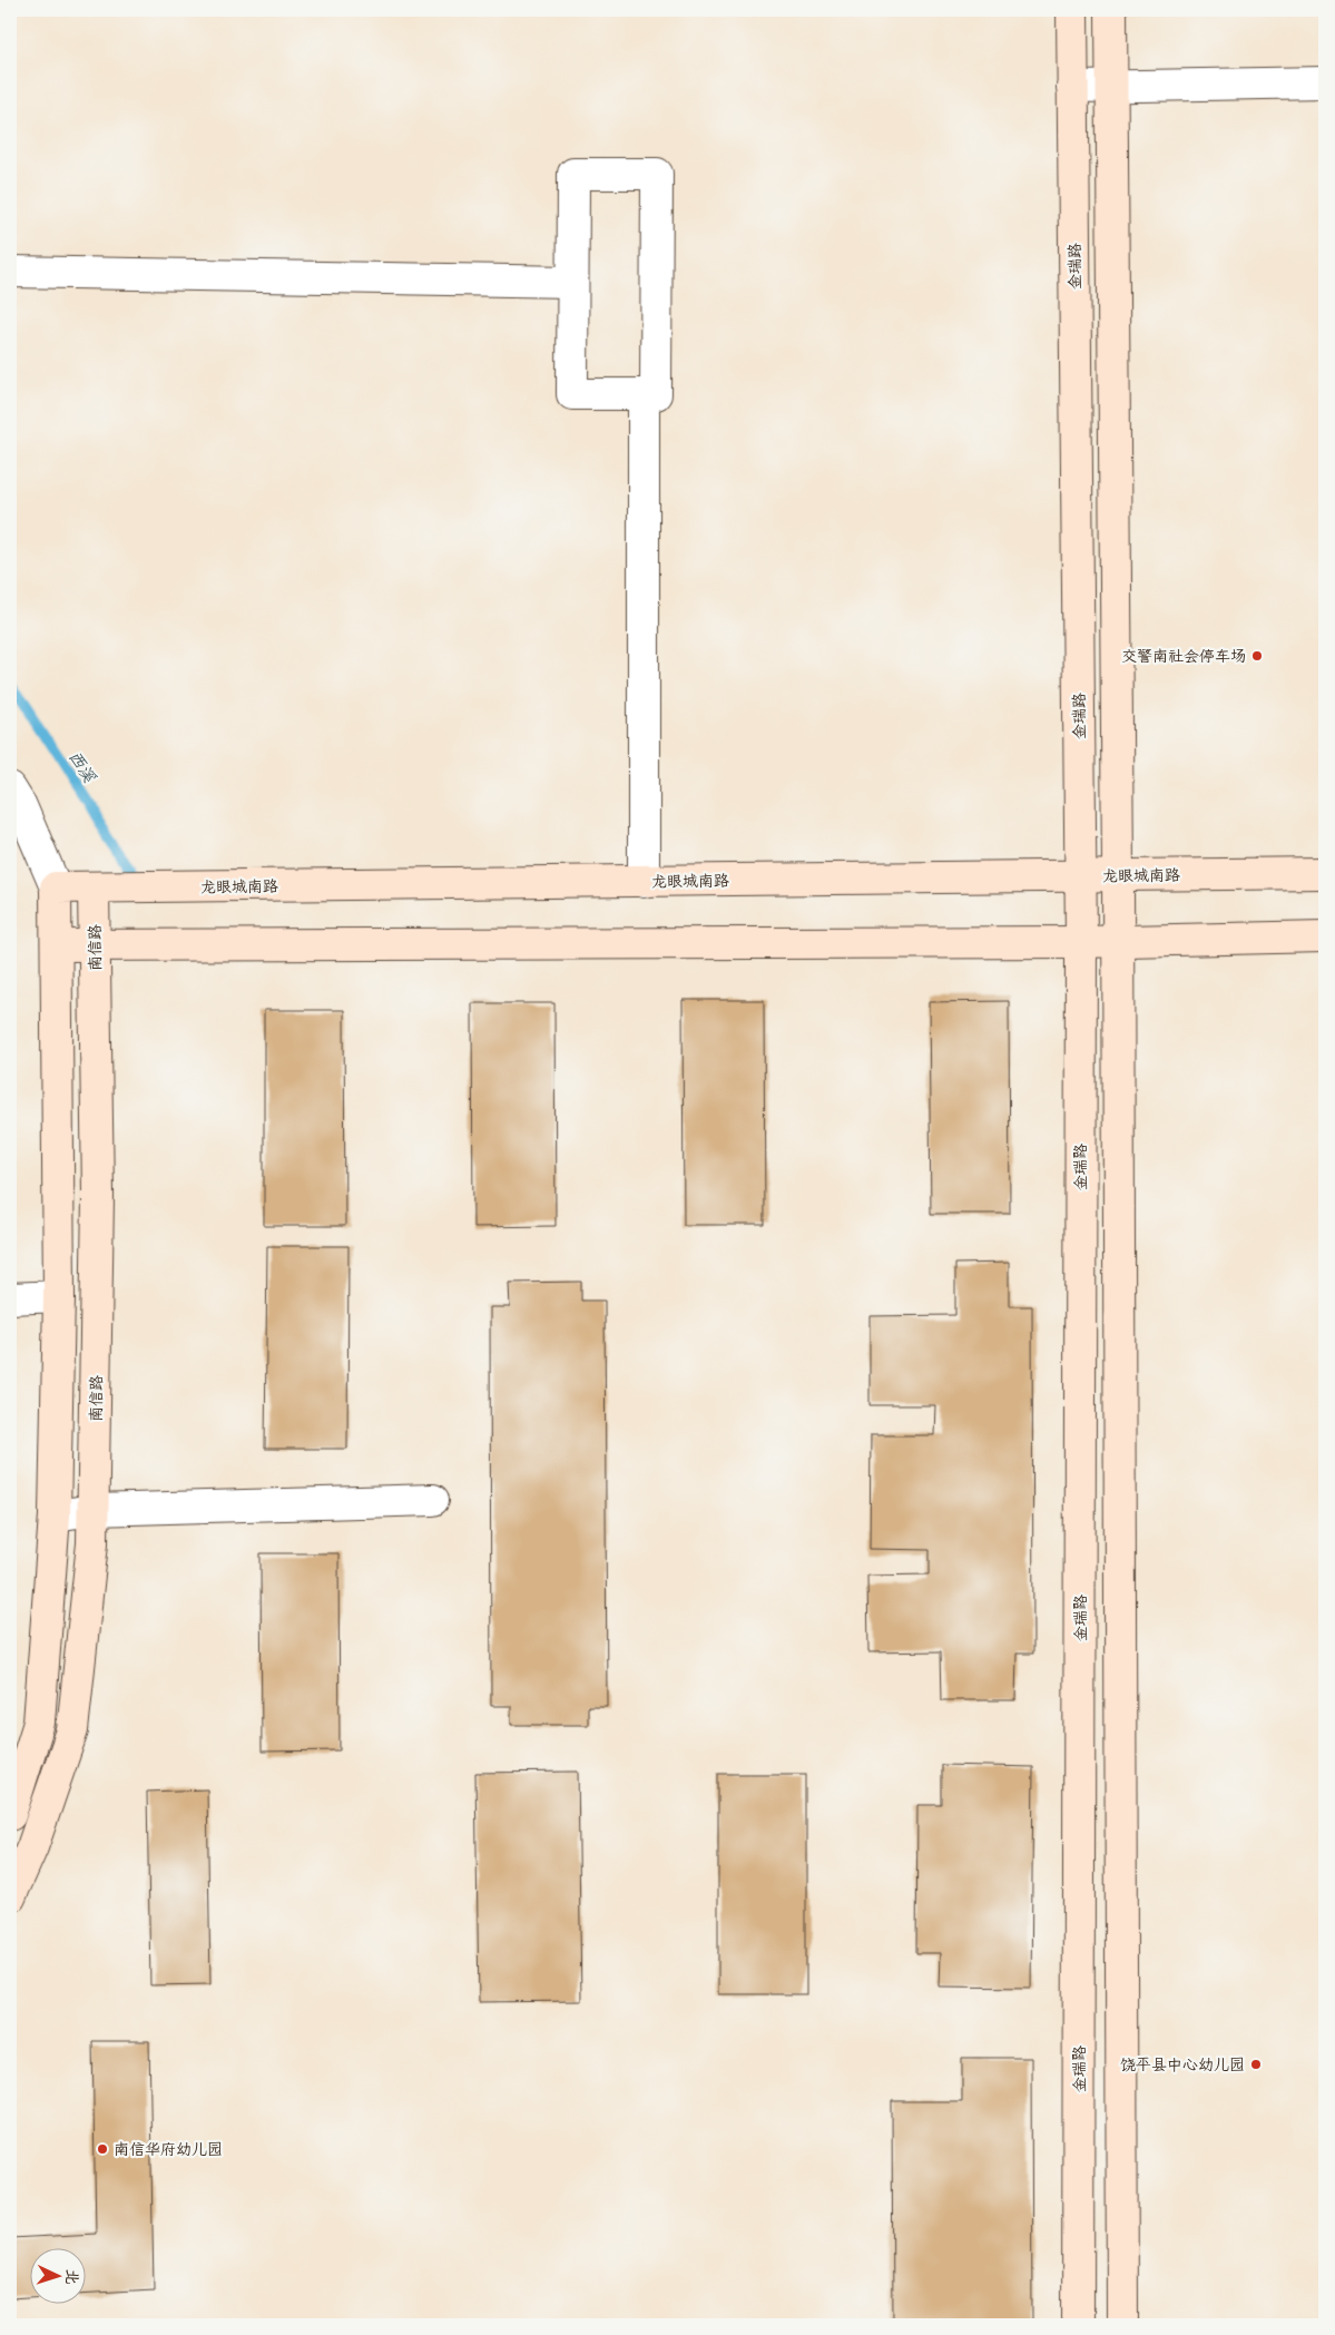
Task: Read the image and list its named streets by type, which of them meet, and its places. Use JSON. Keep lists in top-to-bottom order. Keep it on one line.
{"streets":{"main road":["金瑞路","龙眼城南路","南信路"]},"crossings":[["金瑞路","龙眼城南路"],["龙眼城南路","南信路"]],"water":["西溪"],"places":["交警南社会停车场","饶平县中心幼儿园","南信华府幼儿园"],"north":"right"}
